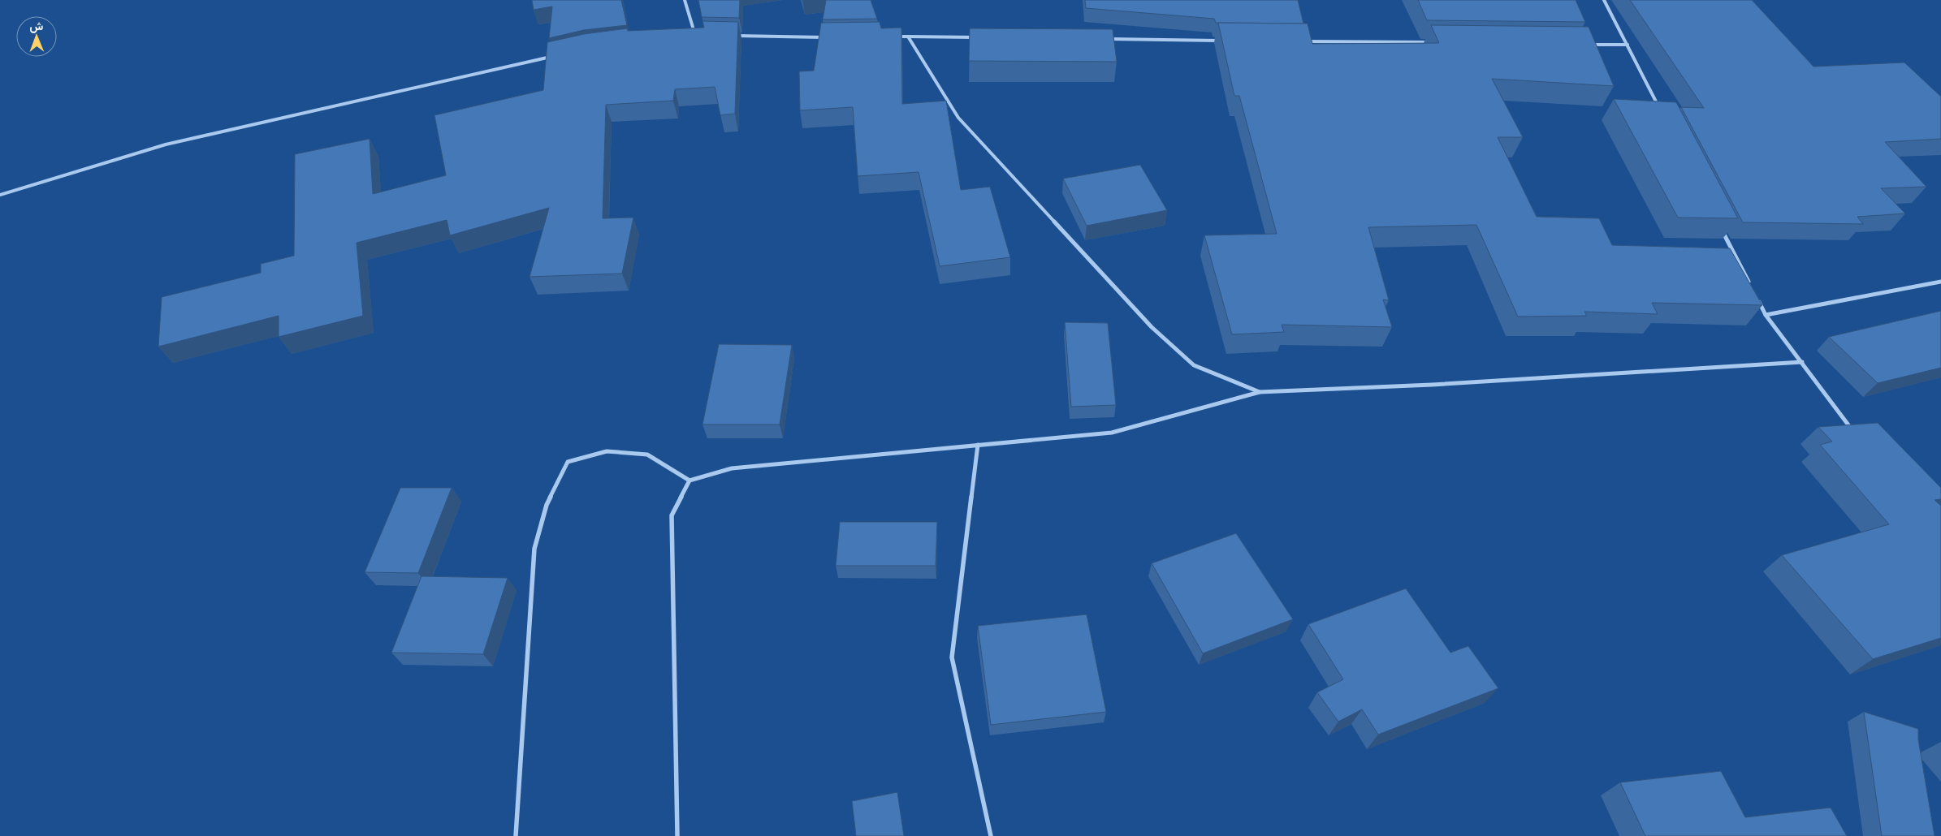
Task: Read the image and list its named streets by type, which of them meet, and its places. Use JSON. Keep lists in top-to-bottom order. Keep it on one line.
{"north":"top"}
